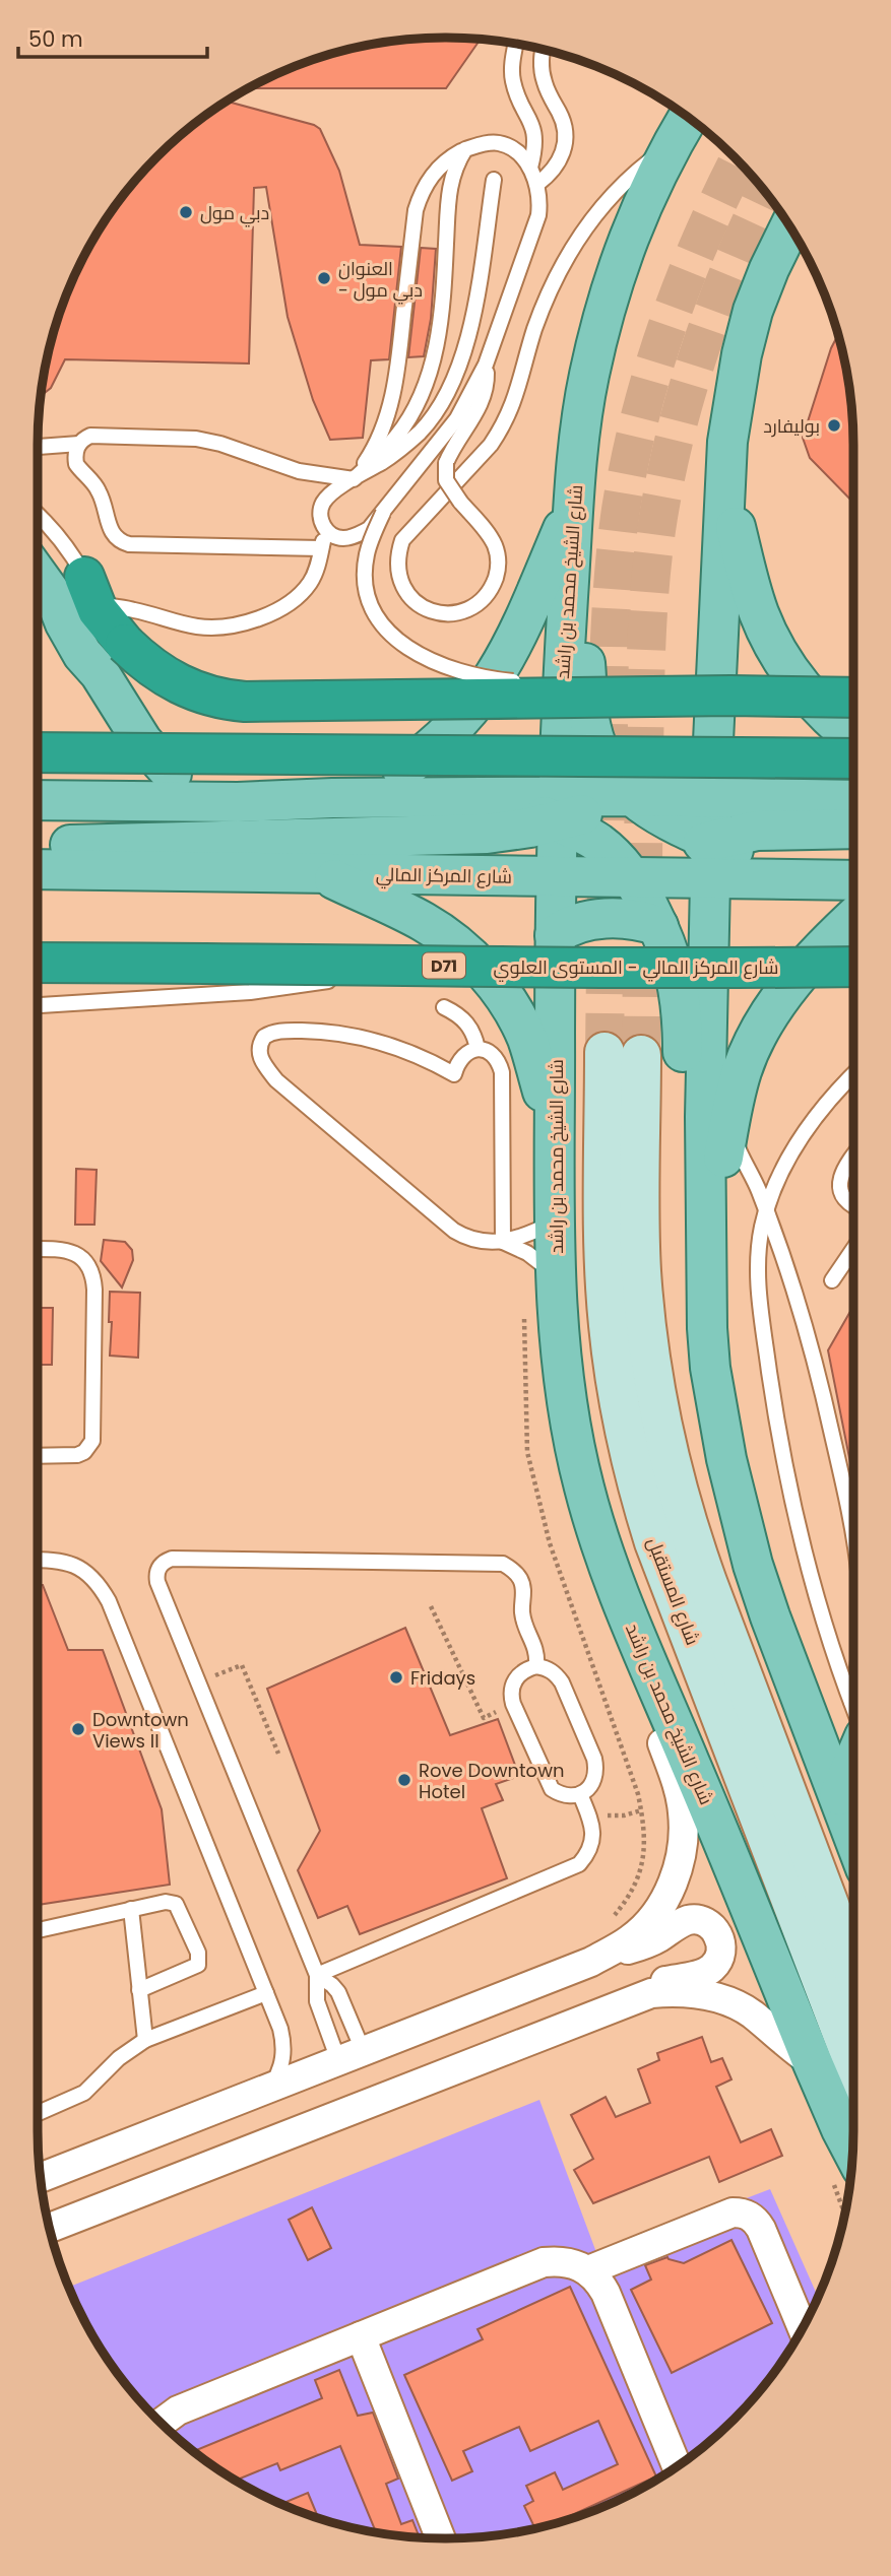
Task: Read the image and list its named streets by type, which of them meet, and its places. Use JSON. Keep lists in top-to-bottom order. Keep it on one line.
{"streets":{"highway":["D71","شارع المركز المالي - المستوى العلوي"],"main road":["شارع الشيخ محمد بن راشد","شارع المركز المالي","شارع المستقبل"]},"crossings":[["شارع الشيخ محمد بن راشد","شارع المركز المالي"]],"places":["دبي مول","العنوان - دبي مول","بوليفارد","Fridays","Downtown Views II","Rove Downtown Hotel"],"scale_bar":"50 m"}
